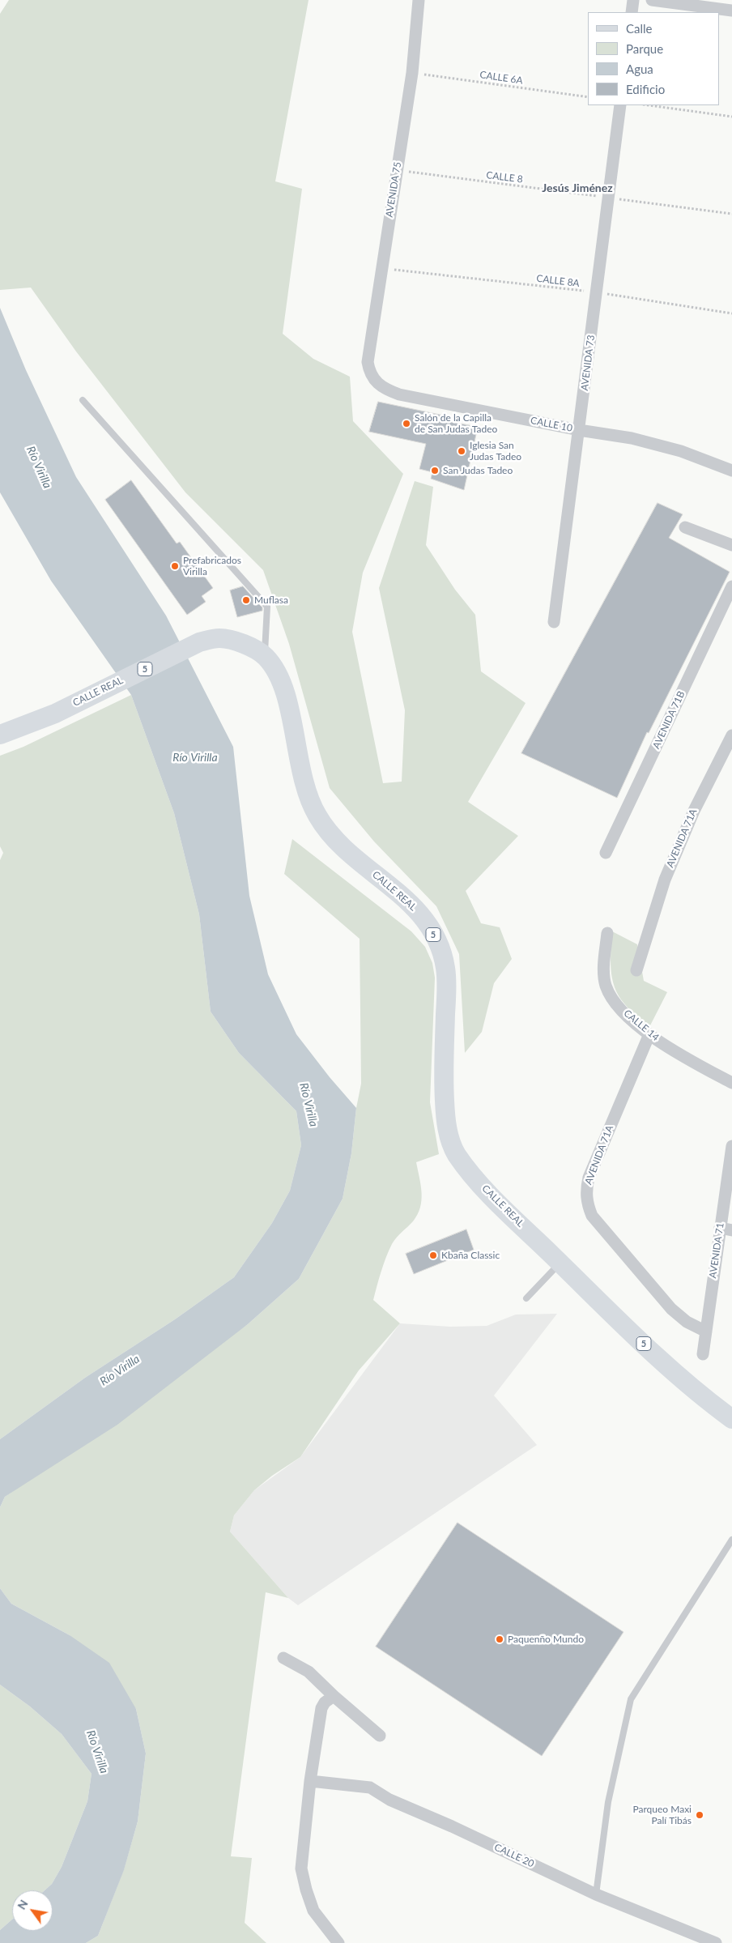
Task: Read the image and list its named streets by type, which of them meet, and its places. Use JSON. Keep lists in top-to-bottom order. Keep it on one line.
{"streets":{"main road":["5","CALLE REAL"],"street":["AVENIDA 75","AVENIDA 73","CALLE 10","AVENIDA 71B","AVENIDA 71A","CALLE 14","AVENIDA 71","CALLE 20"],"path":["CALLE 6A","CALLE 8","CALLE 8A"]},"crossings":[["CALLE 6A","AVENIDA 75"],["CALLE 8","AVENIDA 75"],["CALLE 8","AVENIDA 73"],["AVENIDA 75","CALLE 8A"],["AVENIDA 75","CALLE 10"],["CALLE 8A","AVENIDA 73"],["AVENIDA 73","CALLE 10"],["AVENIDA 71A","CALLE 14"],["AVENIDA 71A","AVENIDA 71"]],"districts":["Jesús Jiménez"],"water":["Río Virilla"],"places":["Salón de la Capilla de San Judas Tadeo","Iglesia San Judas Tadeo","San Judas Tadeo","Prefabricados Virilla","Muflasa","Kbaña Classic","Paquenño Mundo","Parqueo Maxi Palí Tibás"],"legend":["Calle","Parque","Agua","Edificio"],"north":"top left"}
